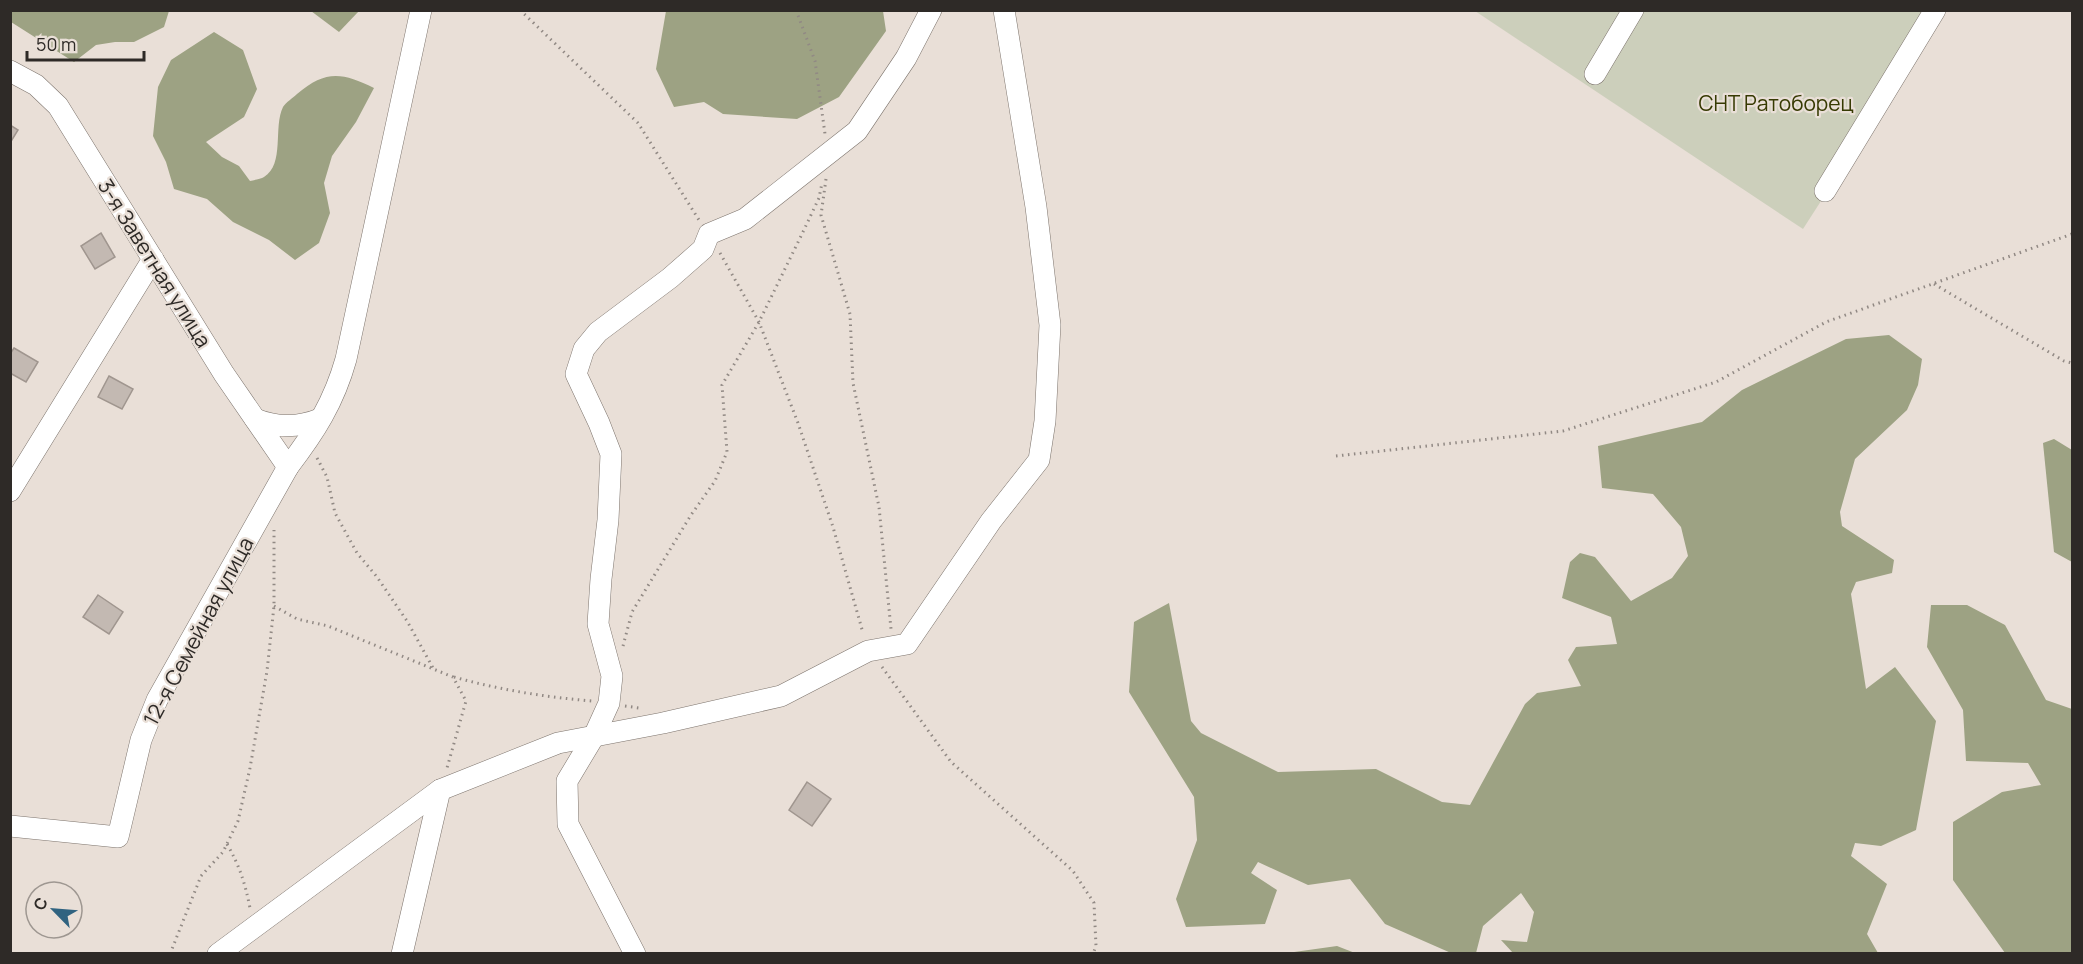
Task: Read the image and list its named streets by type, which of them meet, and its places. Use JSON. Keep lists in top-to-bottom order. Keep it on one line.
{"streets":{"street":["3-я Заветная улица","12-я Семейная улица"]},"crossings":[["3-я Заветная улица","12-я Семейная улица"]],"parks":["СНТ Ратоборец"],"scale_bar":"50 m","north":"top left"}
